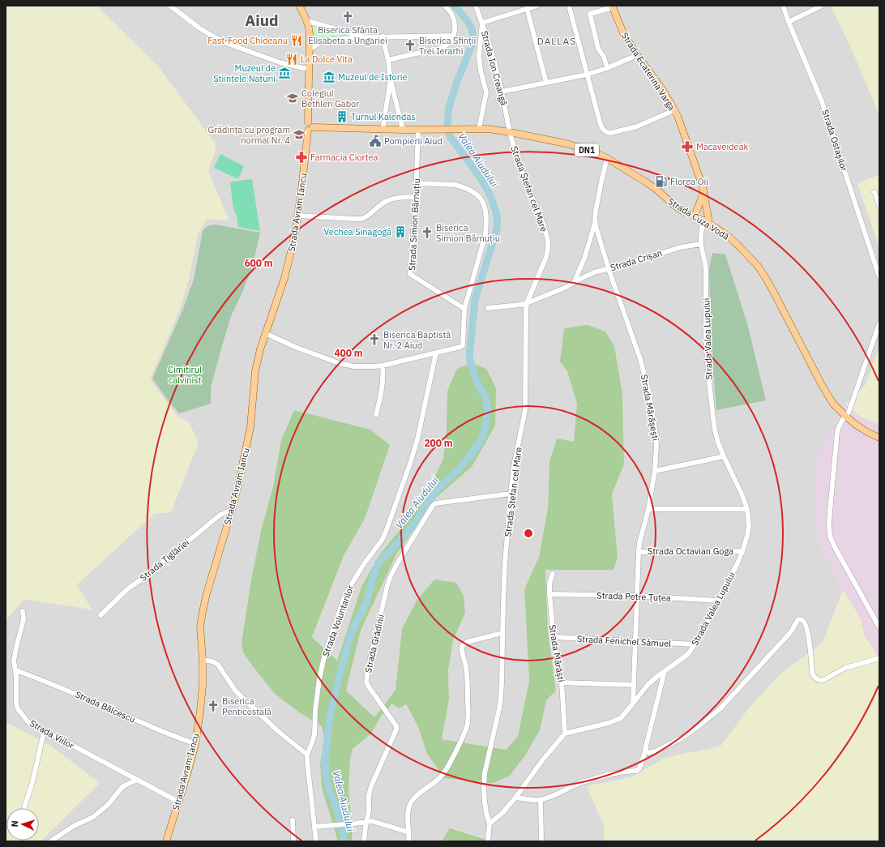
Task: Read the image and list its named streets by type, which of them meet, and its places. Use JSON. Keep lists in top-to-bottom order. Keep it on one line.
{"streets":{"main road":["Strada Ecaterina Varga","DN1","Strada Avram Iancu","Strada Cuza Vodă"],"street":["Strada Ion Creangă","Strada Ostașilor","Strada Ștefan cel Mare","Strada Simion Bărnuțiu","Strada Crișan","Strada Valea Lupului","Strada Mărășești","Strada Octavian Goga","Strada Țiglăriei","Strada Petre Țuțea","Strada Voluntarilor","Strada Fenichel Sámuel","Strada Grădinii","Strada Mărăști","Strada Bălcescu","Strada Viilor"]},"crossings":[["Strada Ion Creangă","Strada Ștefan cel Mare"],["Strada Ion Creangă","Strada Cuza Vodă"],["Strada Ecaterina Varga","Strada Cuza Vodă"],["Strada Ecaterina Varga","Strada Valea Lupului"],["DN1","Strada Avram Iancu"],["DN1","Strada Cuza Vodă"],["DN1","Strada Simion Bărnuțiu"],["Strada Ștefan cel Mare","Strada Cuza Vodă"],["Strada Ștefan cel Mare","Strada Crișan"],["Strada Ștefan cel Mare","Strada Grădinii"],["Strada Avram Iancu","Strada Țiglăriei"],["Strada Avram Iancu","Strada Bălcescu"],["Strada Avram Iancu","Strada Viilor"],["Strada Cuza Vodă","Strada Simion Bărnuțiu"],["Strada Cuza Vodă","Strada Valea Lupului"],["Strada Cuza Vodă","Strada Mărășești"],["Strada Crișan","Strada Valea Lupului"],["Strada Crișan","Strada Mărășești"],["Strada Valea Lupului","Strada Mărășești"],["Strada Valea Lupului","Strada Octavian Goga"],["Strada Valea Lupului","Strada Petre Țuțea"],["Strada Valea Lupului","Strada Fenichel Sámuel"],["Strada Valea Lupului","Strada Mărăști"],["Strada Mărășești","Strada Octavian Goga"],["Strada Mărășești","Strada Petre Țuțea"],["Strada Mărășești","Strada Fenichel Sámuel"],["Strada Petre Țuțea","Strada Mărăști"],["Strada Fenichel Sámuel","Strada Mărăști"],["Strada Bălcescu","Strada Viilor"]],"districts":["Aiud","DALLAS"],"water":["Valea Aiudului"],"parks":["Cimitirul calvinist"],"places":{"church":["Biserica Sfânta Elisabeta a Ungariei","Biserica Sfinții Trei Ierarhi","Biserica Simion Bărnuțiu","Biserica Baptistă Nr. 2 Aiud","Biserica Penticostală"],"restaurant":["Fast-Food Chideanu","La Dolce Vita"],"museum":["Muzeul de Științele Naturii","Muzeul de Istorie"],"school or university":["Colegiul Bethlen Gabor","Grădința cu program normal Nr. 4"],"building":["Turnul Kalendas","Vechea Sinagogă"],"public building":["Pompierii Aiud"],"pharmacy":["Macaveideak","Farmacia Ciortea"],"fuel station":["Florea Oil"]},"north":"left","rings":["600 m","400 m","200 m"]}
